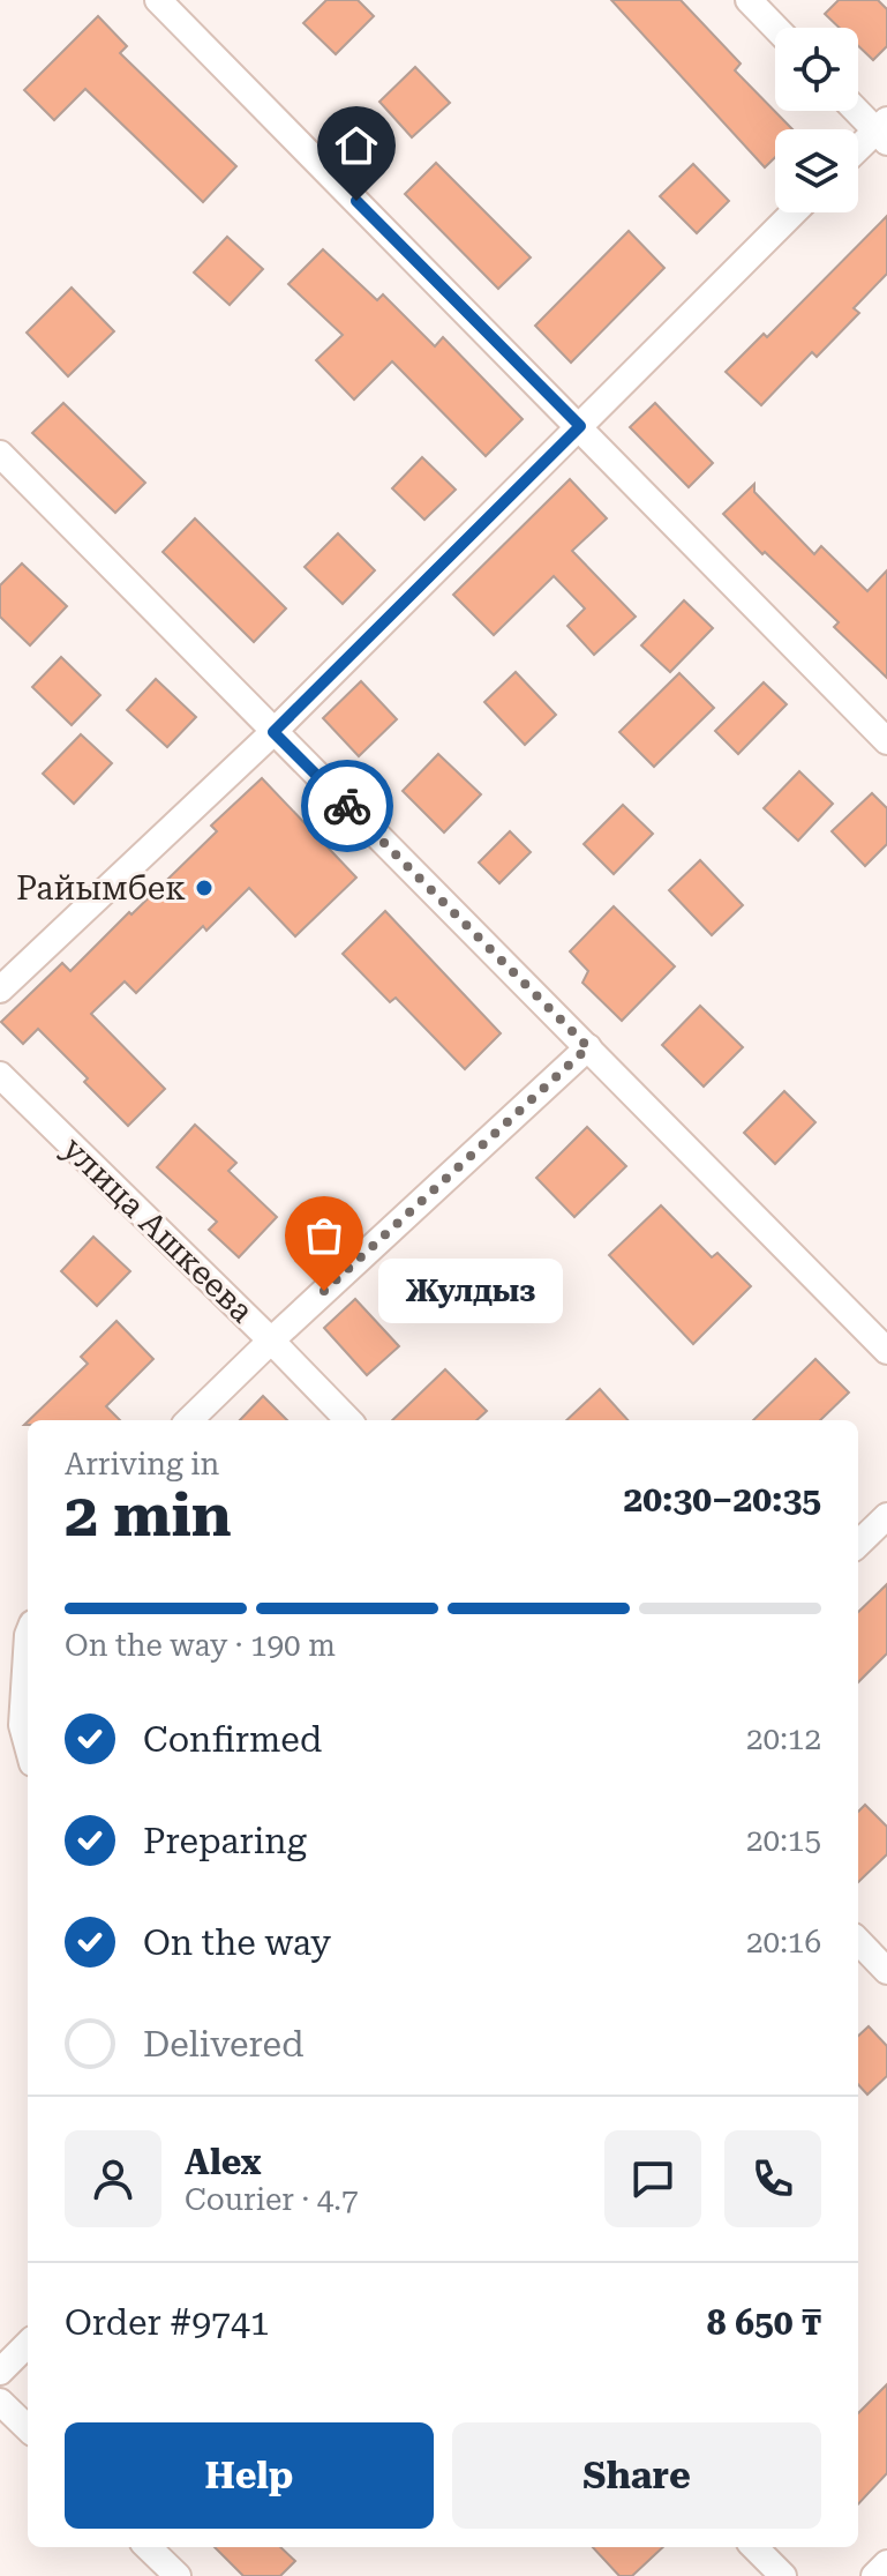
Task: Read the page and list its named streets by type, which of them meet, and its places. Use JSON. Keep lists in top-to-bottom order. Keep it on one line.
{"streets":{"street":["улица Ашкеева"]},"places":["Райымбек","Жулдыз"],"page":{"bubble":"Жулдыз","heading":["2 min","Arriving in","20:30–20:35"],"panel":["Alex","Courier · 4.7","Order #9741","8 650 ₸"],"bar":"On the way · 190 m","list":[["Confirmed","20:12"],["Preparing","20:15"],["On the way","20:16"],"Delivered"],"buttons":["Help","Share"]}}
